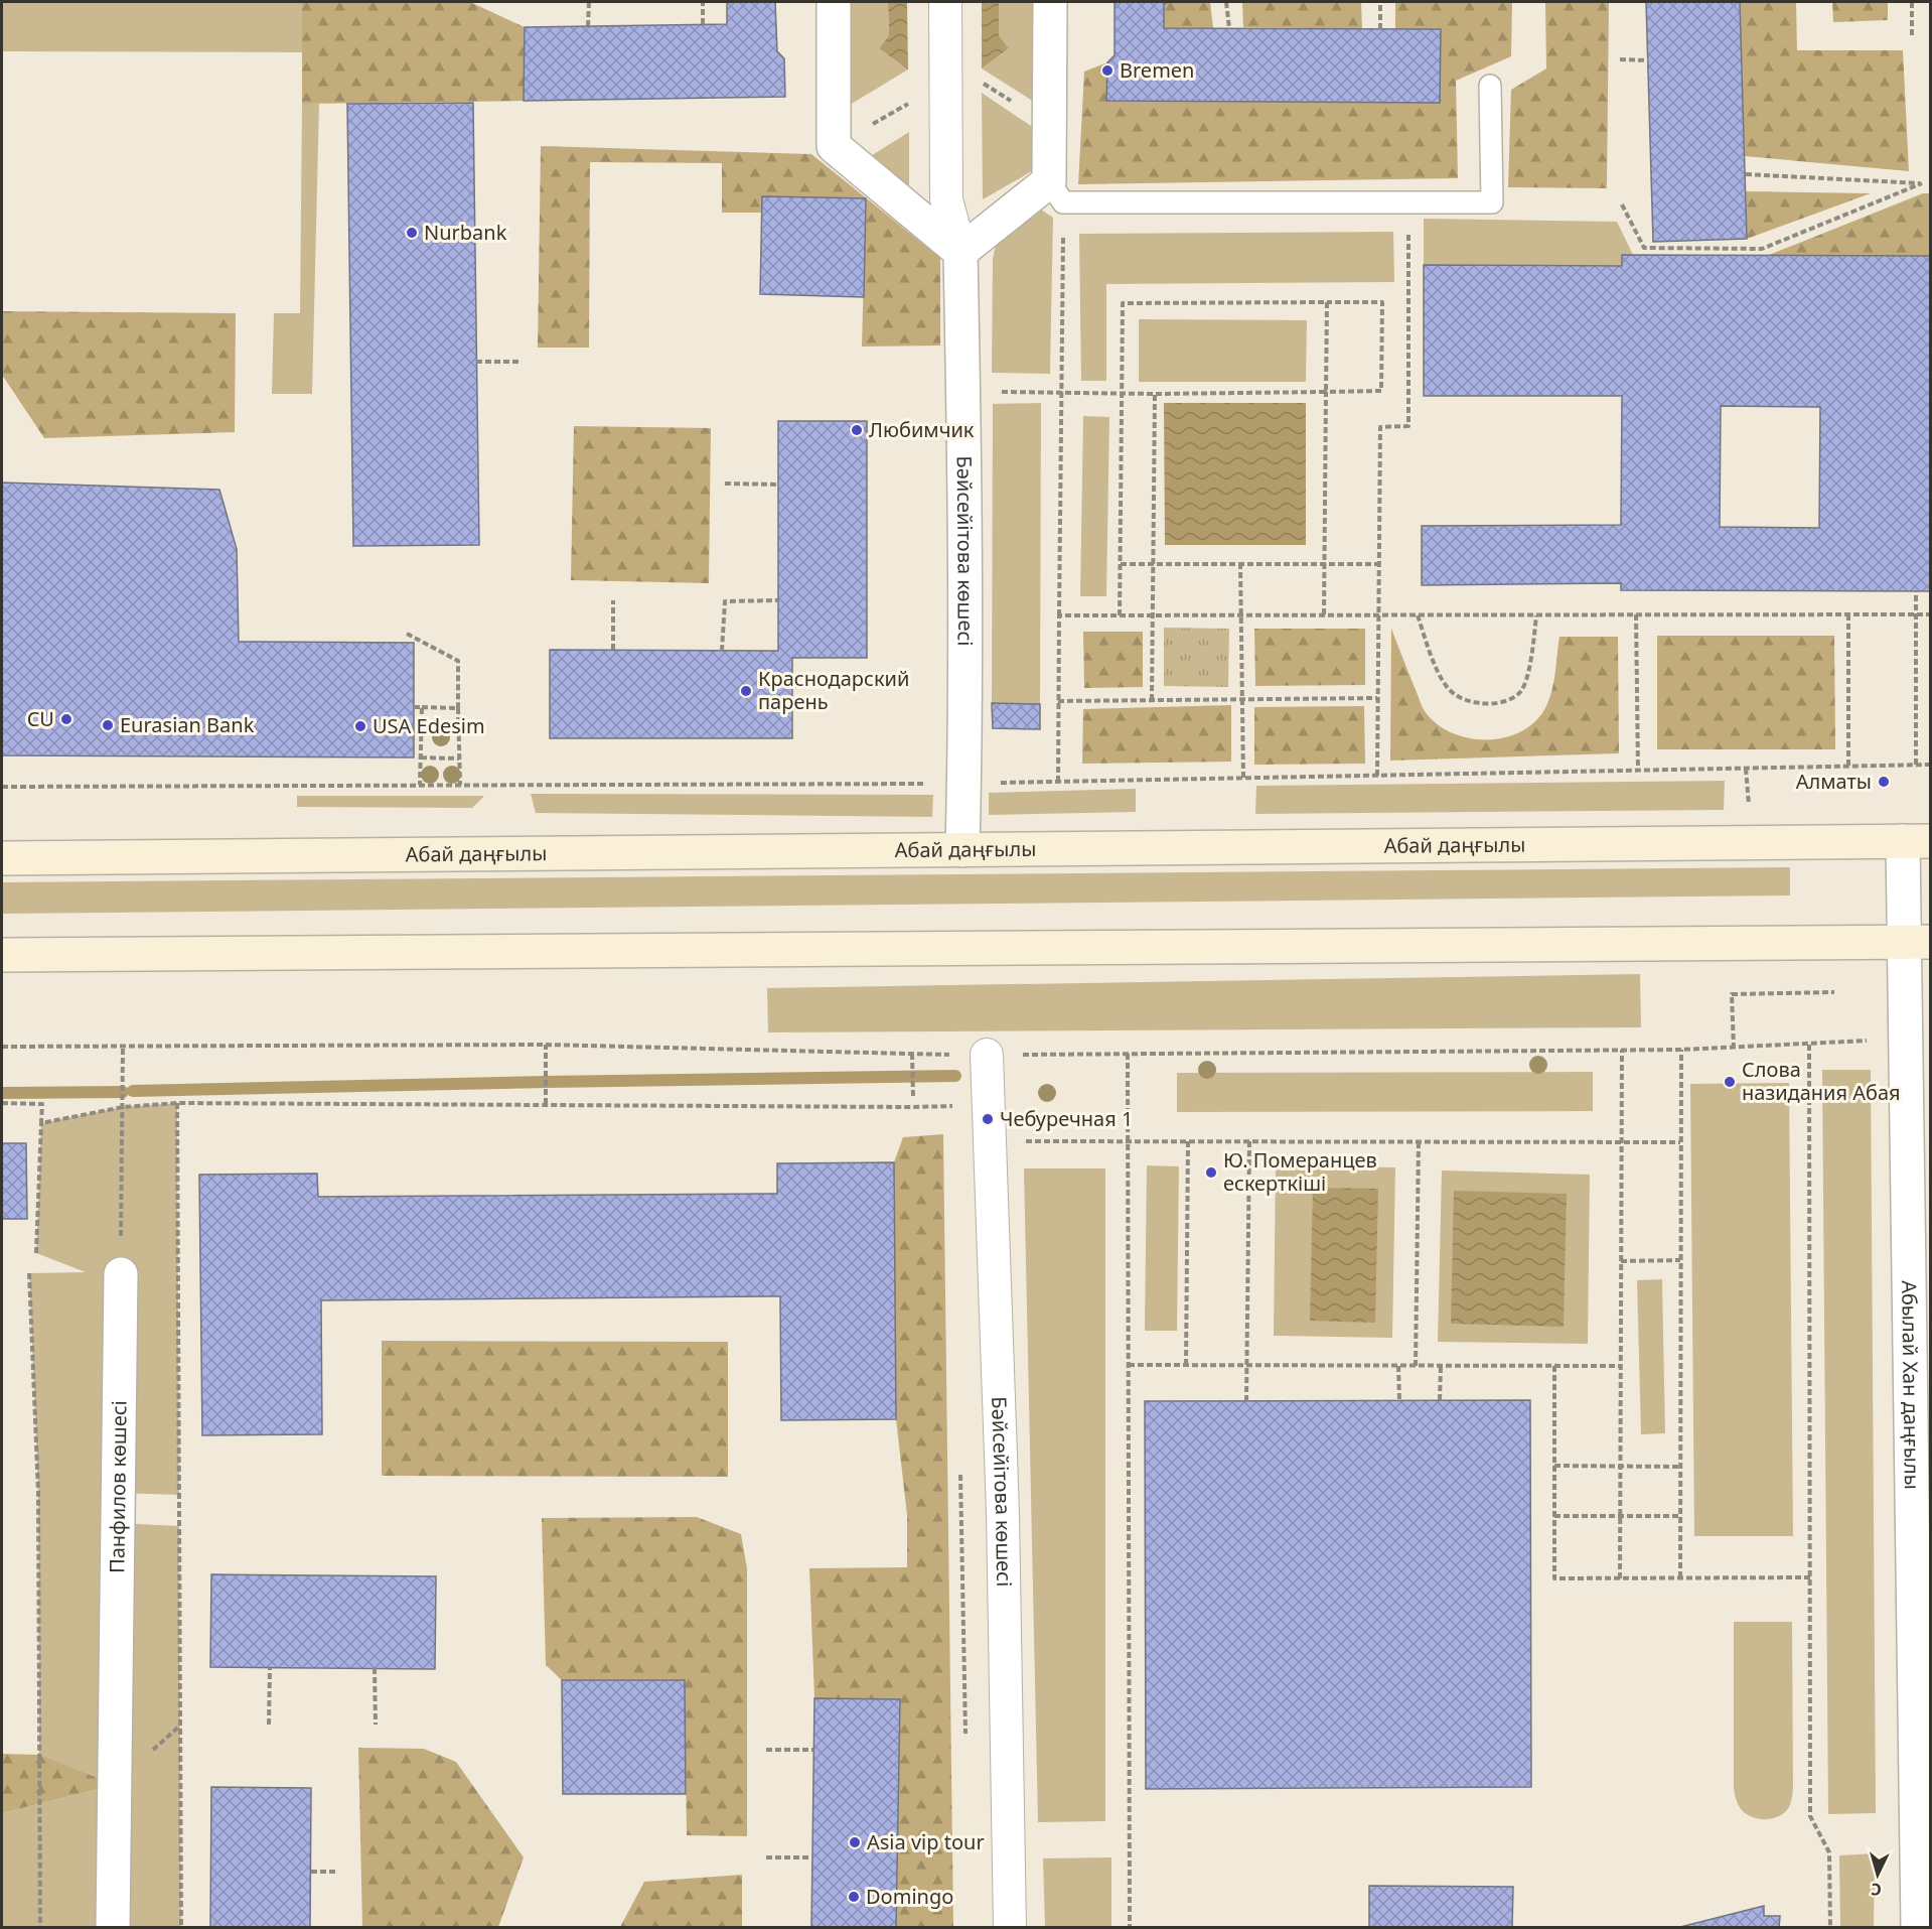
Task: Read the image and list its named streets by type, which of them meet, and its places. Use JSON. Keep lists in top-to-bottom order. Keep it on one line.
{"streets":{"main road":["Абай даңғылы"],"street":["Бәйсейітова көшесі","Абылай Хан даңғылы","Панфилов көшесі"]},"crossings":[["Бәйсейітова көшесі","Абай даңғылы"],["Абай даңғылы","Абылай Хан даңғылы"]],"places":["Bremen","Nurbank","Любимчик","Краснодарский парень","CU","Eurasian Bank","USA Edesim","Алматы","Слова назидания Абая","Чебуречная 1","Ю. Померанцев ескерткіші","Asia vip tour","Domingo"],"north":"bottom"}
